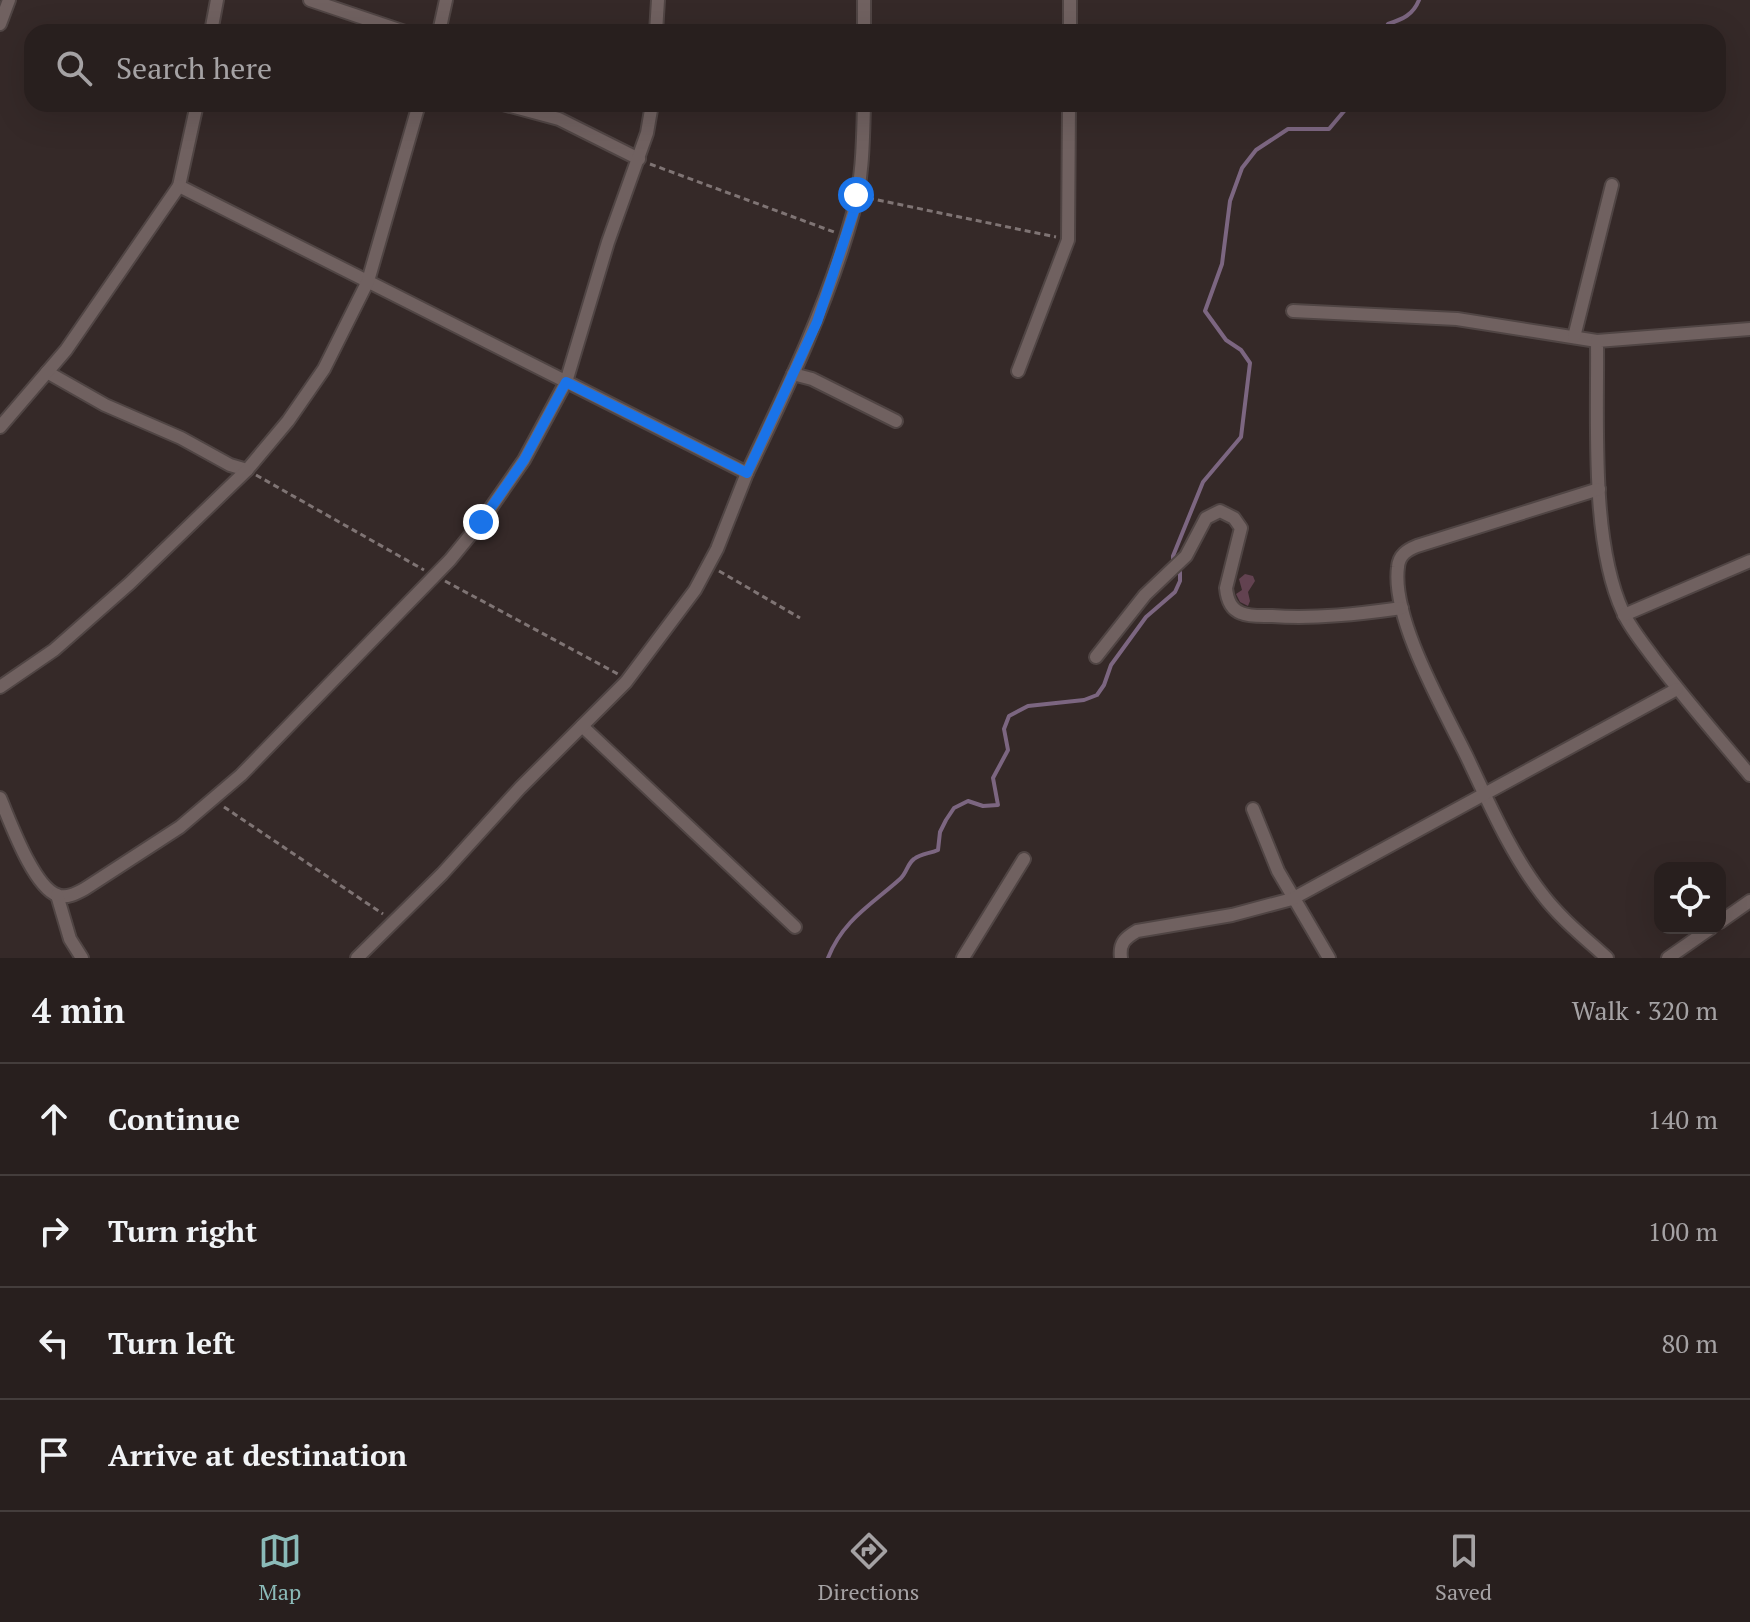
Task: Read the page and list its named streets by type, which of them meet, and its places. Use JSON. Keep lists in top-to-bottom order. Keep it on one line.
{"page":{"search":"Search here","heading":["4 min","Walk · 320 m"],"list":[["Continue","140 m"],["Turn right","100 m"],["Turn left","80 m"],"Arrive at destination"],"nav":["Map","Directions","Saved"]}}
